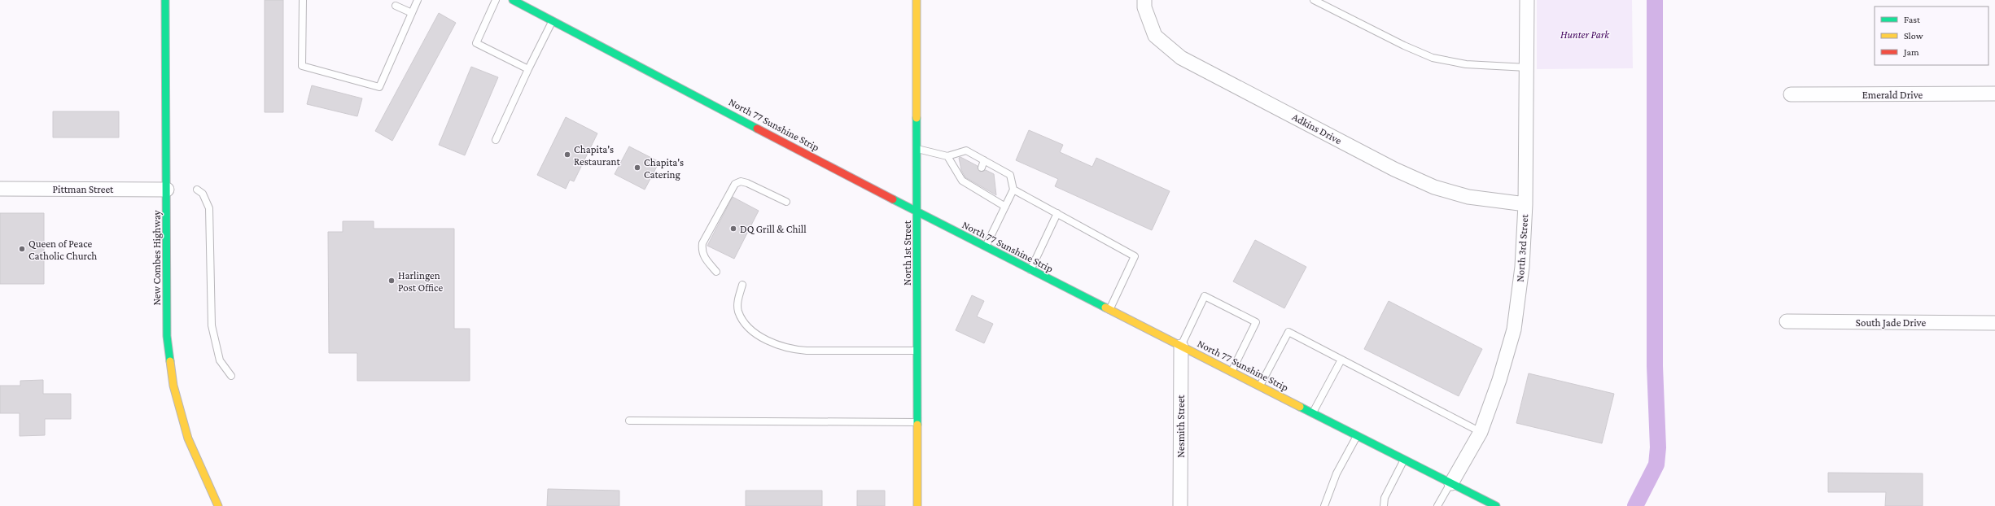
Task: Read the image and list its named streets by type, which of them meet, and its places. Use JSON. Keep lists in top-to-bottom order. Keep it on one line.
{"streets":{"main road":["North 77 Sunshine Strip","North 1st Street","New Combes Highway"],"street":["Emerald Drive","Adkins Drive","Pittman Street","North 3rd Street","South Jade Drive","Nesmith Street"]},"crossings":[["North 77 Sunshine Strip","North 3rd Street"],["North 77 Sunshine Strip","North 1st Street"],["North 77 Sunshine Strip","Nesmith Street"],["Adkins Drive","North 3rd Street"],["Pittman Street","New Combes Highway"]],"parks":["Hunter Park"],"places":["Chapita's Restaurant","Chapita's Catering","DQ Grill & Chill","Queen of Peace Catholic Church","Harlingen Post Office"],"legend":["Fast","Slow","Jam"]}
